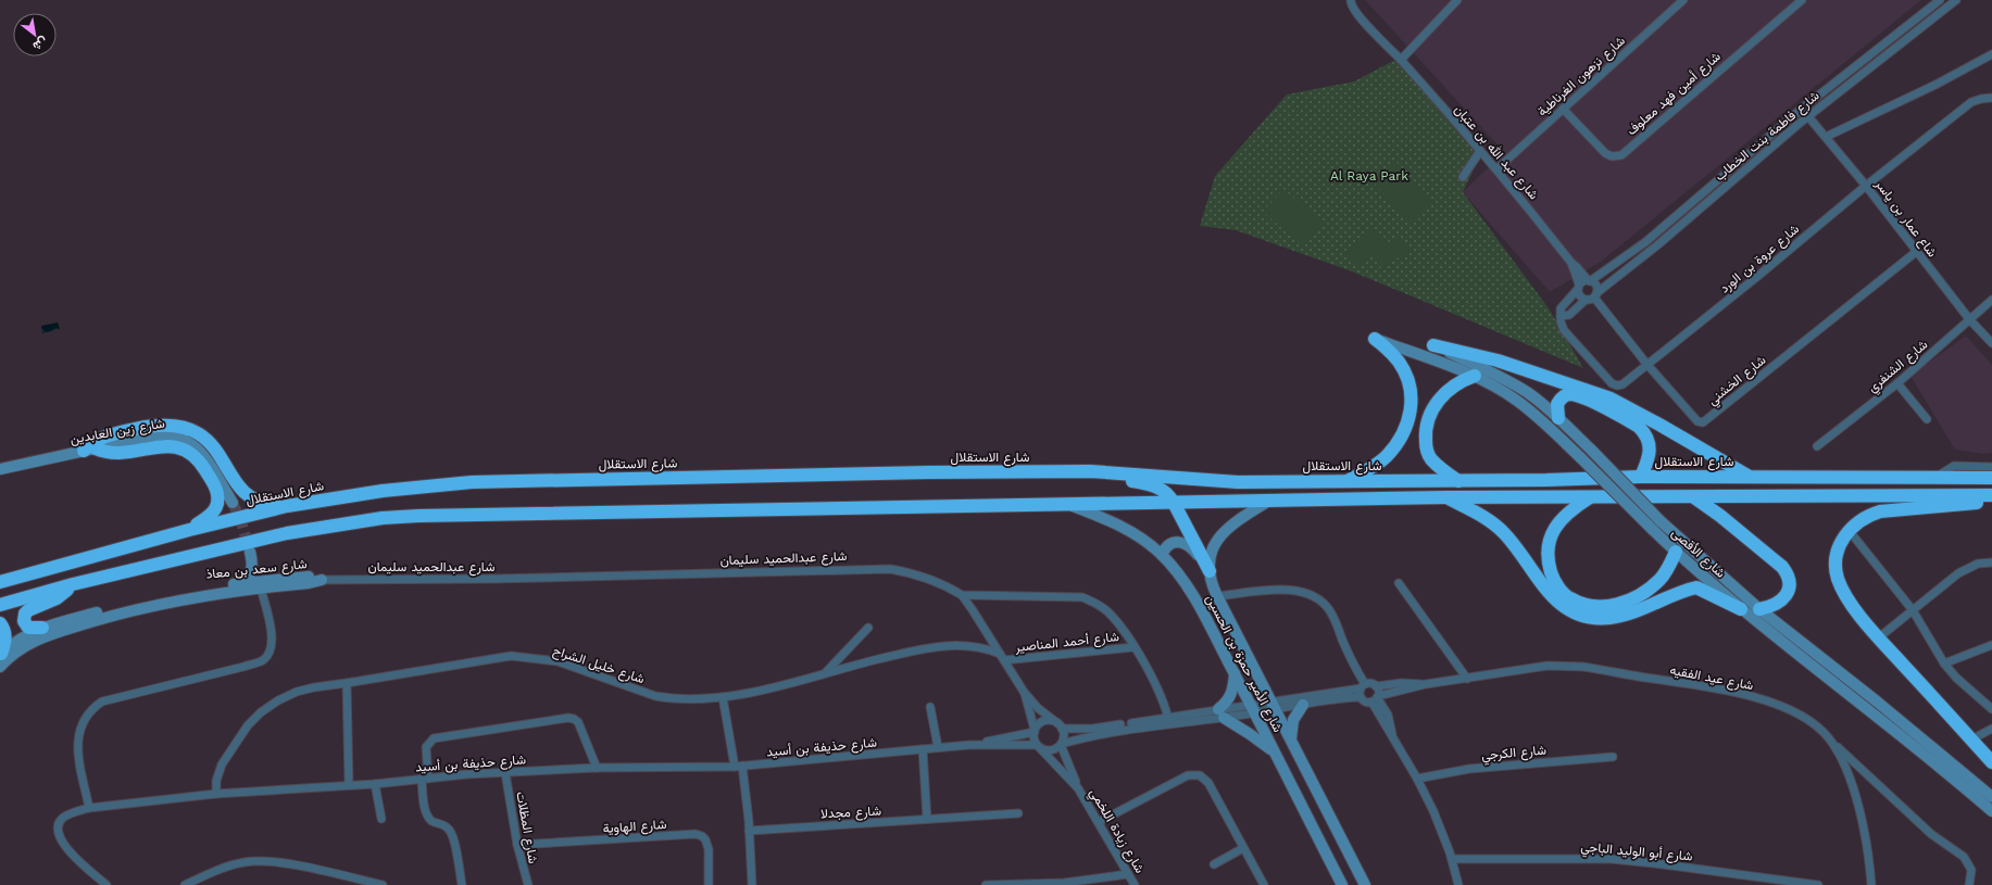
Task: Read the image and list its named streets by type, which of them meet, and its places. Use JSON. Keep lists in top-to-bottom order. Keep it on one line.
{"streets":{"highway":["شارع الاستقلال"],"main road":["شارع زين العابدين","شارع الأقصى","شارع سعد بن معاذ","شارع الأمير حمزة بن الحسين"],"street":["شارع نزهون الغرناطية","شارع أمين فهد معلوف","شارع فاطمة بنت الخطاب","شارع عبد الله بن عتبان","شاع عمار بن ياسر","شارع عروة بن الورد","شارع الشنفري","شارع الخشني","شارع عبدالحميد سليمان","شارع أحمد المناصير","شارع خليل الشراح","شارع عيد الفقيه","شارع حذيفة بن أسيد","شارع الكرجي","شارع مجدلا","شارع الهاوية","شارع المظلات","شارع زيادة اللخمي","شارع أبو الوليد الباجي"]},"crossings":[["شارع نزهون الغرناطية","شارع أمين فهد معلوف"],["شارع نزهون الغرناطية","شارع عبد الله بن عتبان"],["شارع فاطمة بنت الخطاب","شارع عبد الله بن عتبان"],["شارع فاطمة بنت الخطاب","شاع عمار بن ياسر"],["شارع فاطمة بنت الخطاب","شارع الخشني"],["شارع عبد الله بن عتبان","شارع الخشني"],["شاع عمار بن ياسر","شارع عروة بن الورد"],["شاع عمار بن ياسر","شارع الشنفري"],["شاع عمار بن ياسر","شارع الخشني"],["شارع عروة بن الورد","شارع الخشني"],["شارع عبدالحميد سليمان","شارع سعد بن معاذ"],["شارع عبدالحميد سليمان","شارع أحمد المناصير"],["شارع أحمد المناصير","شارع خليل الشراح"],["شارع خليل الشراح","شارع حذيفة بن أسيد"],["شارع حذيفة بن أسيد","شارع المظلات"],["شارع حذيفة بن أسيد","شارع زيادة اللخمي"],["شارع الهاوية","شارع المظلات"]],"parks":["Al Raya Park"],"north":"bottom right"}
